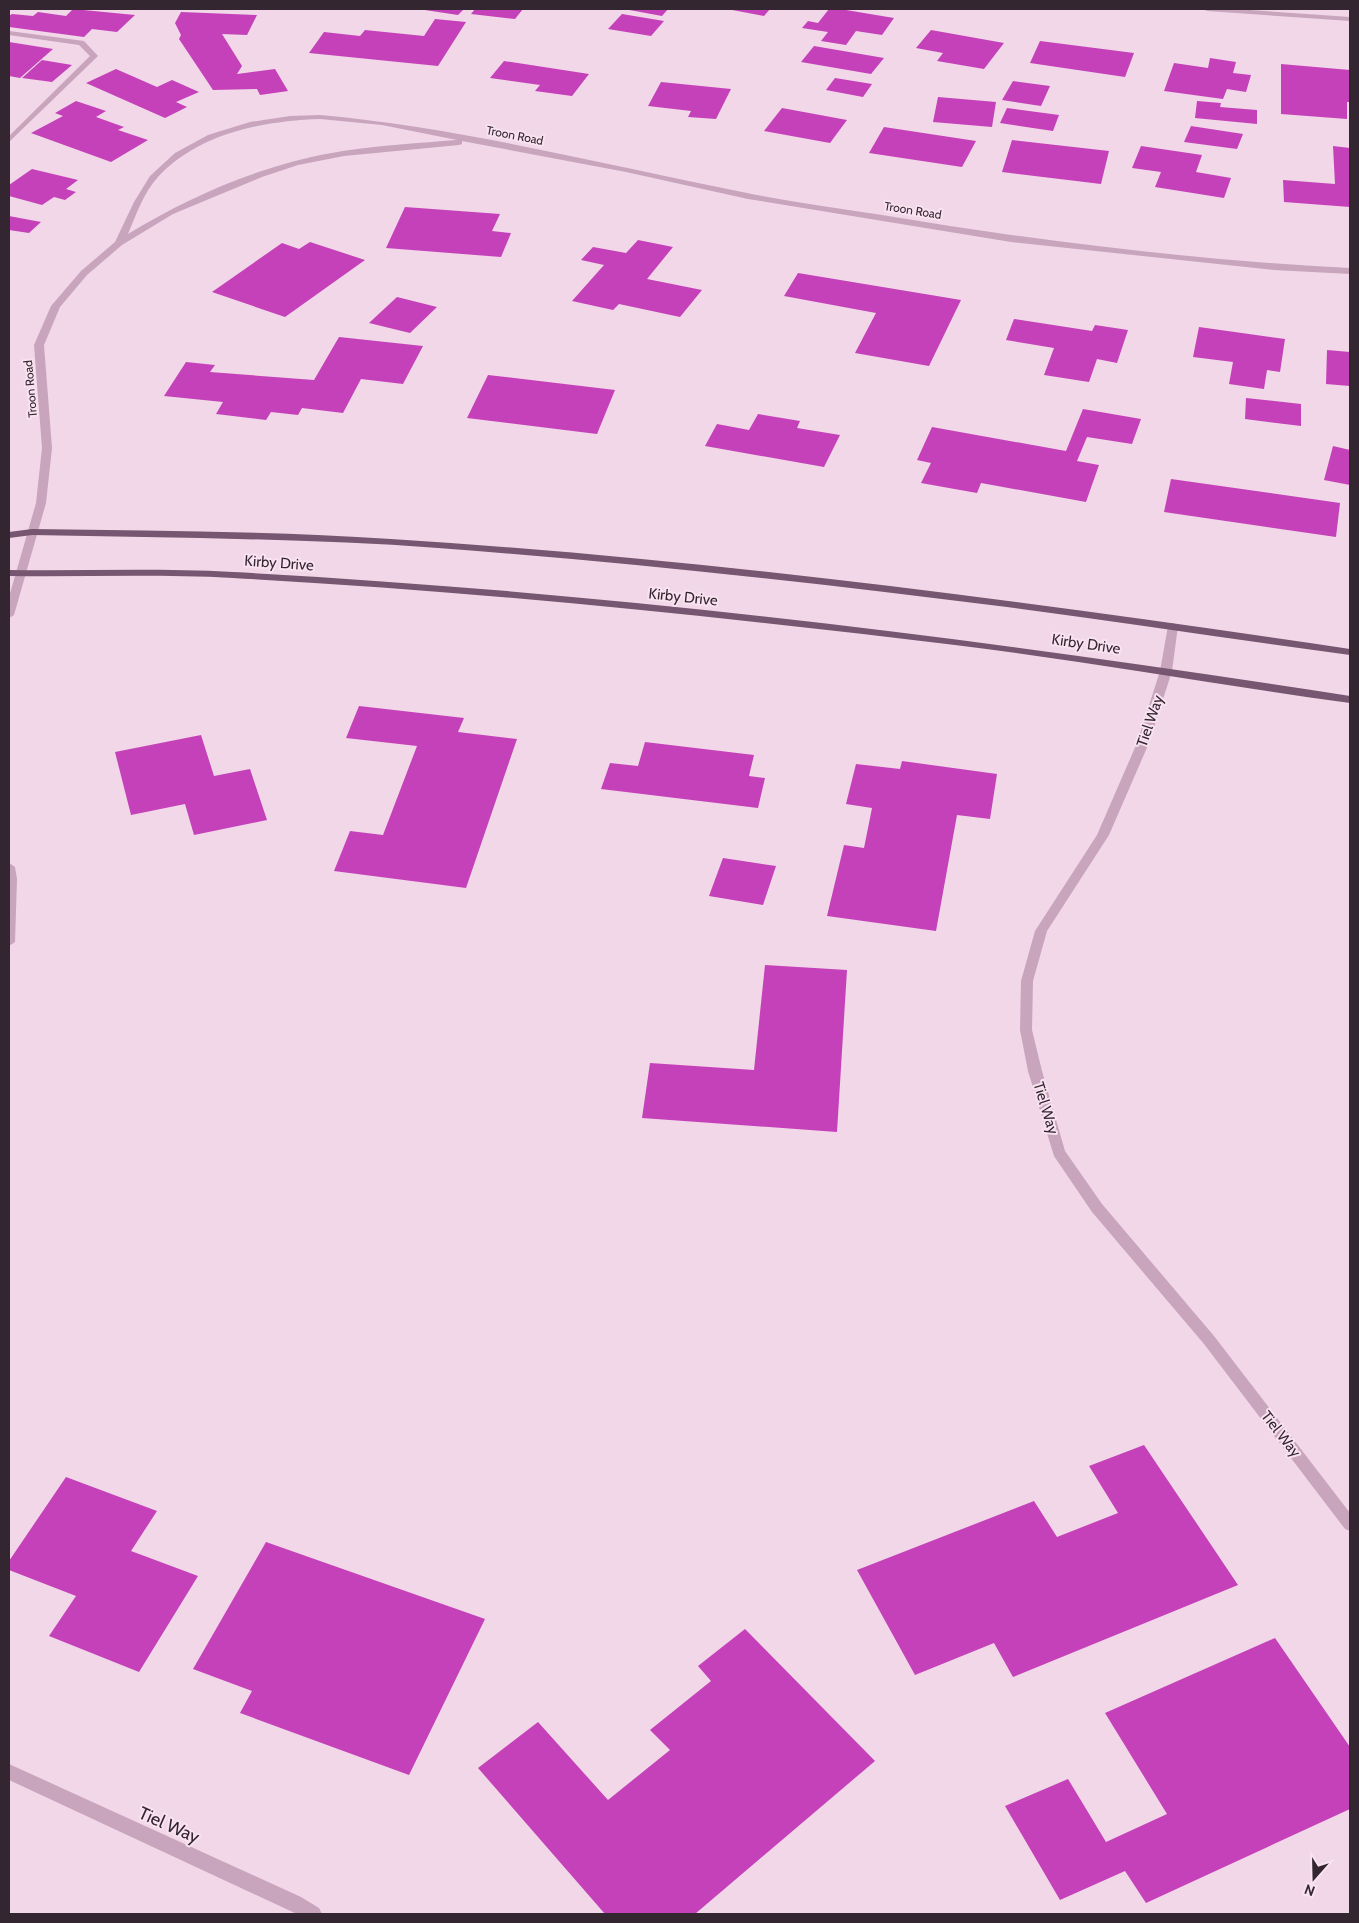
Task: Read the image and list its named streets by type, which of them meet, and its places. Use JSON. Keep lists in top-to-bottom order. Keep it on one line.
{"streets":{"main road":["Kirby Drive"],"street":["Troon Road","Tiel Way"]},"crossings":[["Troon Road","Kirby Drive"],["Kirby Drive","Tiel Way"]],"north":"bottom"}
